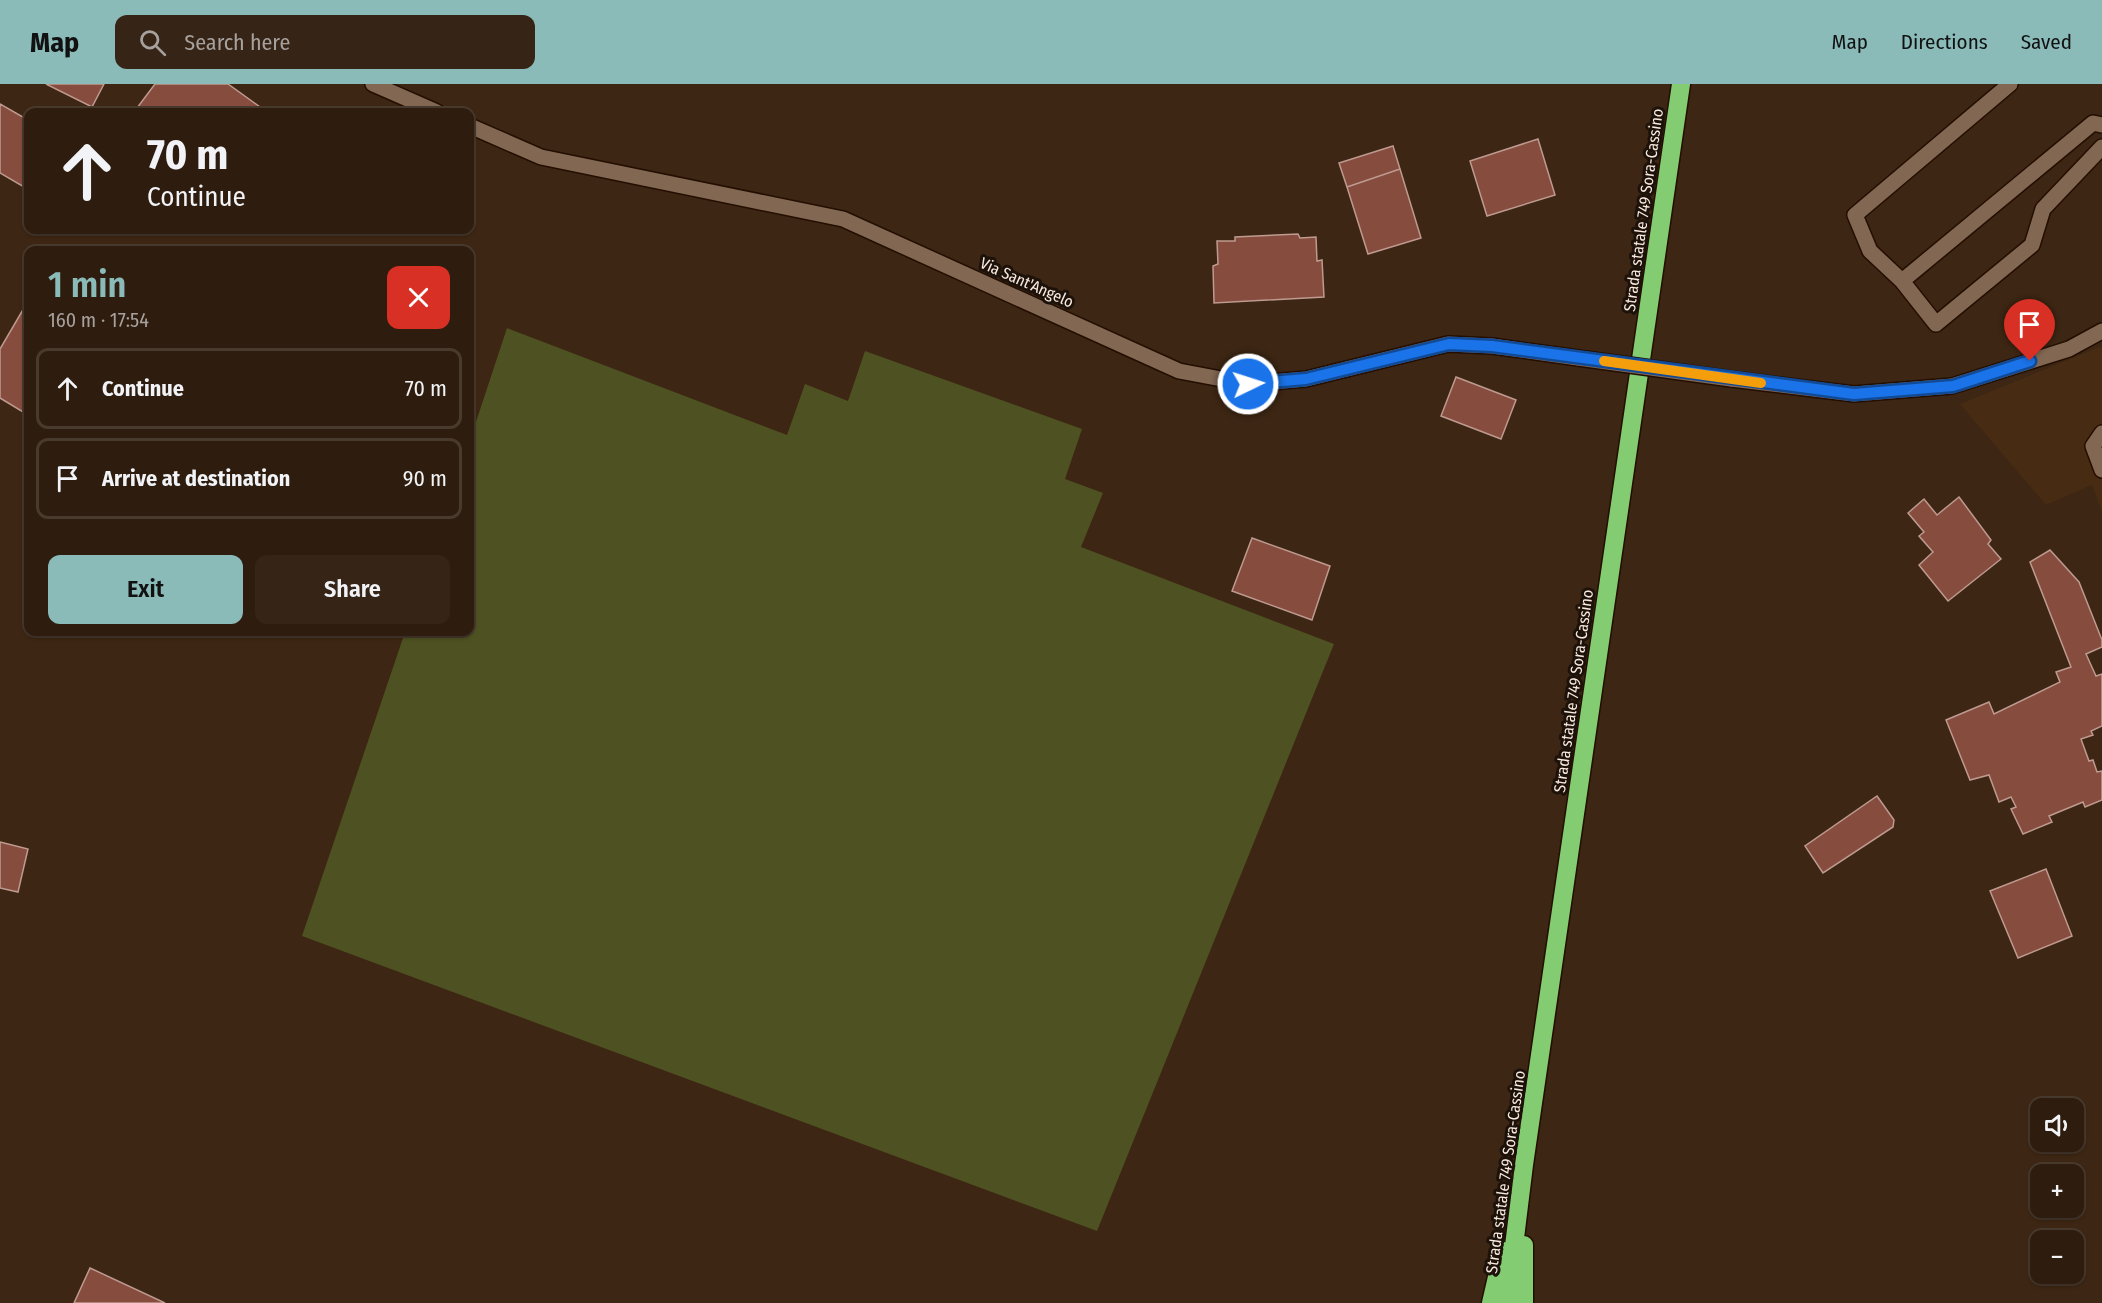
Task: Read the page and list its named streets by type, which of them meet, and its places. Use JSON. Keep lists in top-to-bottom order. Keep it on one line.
{"streets":{"highway":["Strada statale 749 Sora-Cassino"],"street":["Via Sant'Angelo"]},"page":{"header":"Map","search":"Search here","nav":["Map","Directions","Saved"],"turn":["70 m","Continue"],"heading":["1 min","160 m · 17:54"],"list":[{"name":"Continue","value":"70 m"},{"name":"Arrive at destination","value":"90 m"}],"buttons":["Exit","Share"],"map_buttons":["+","−"]}}
